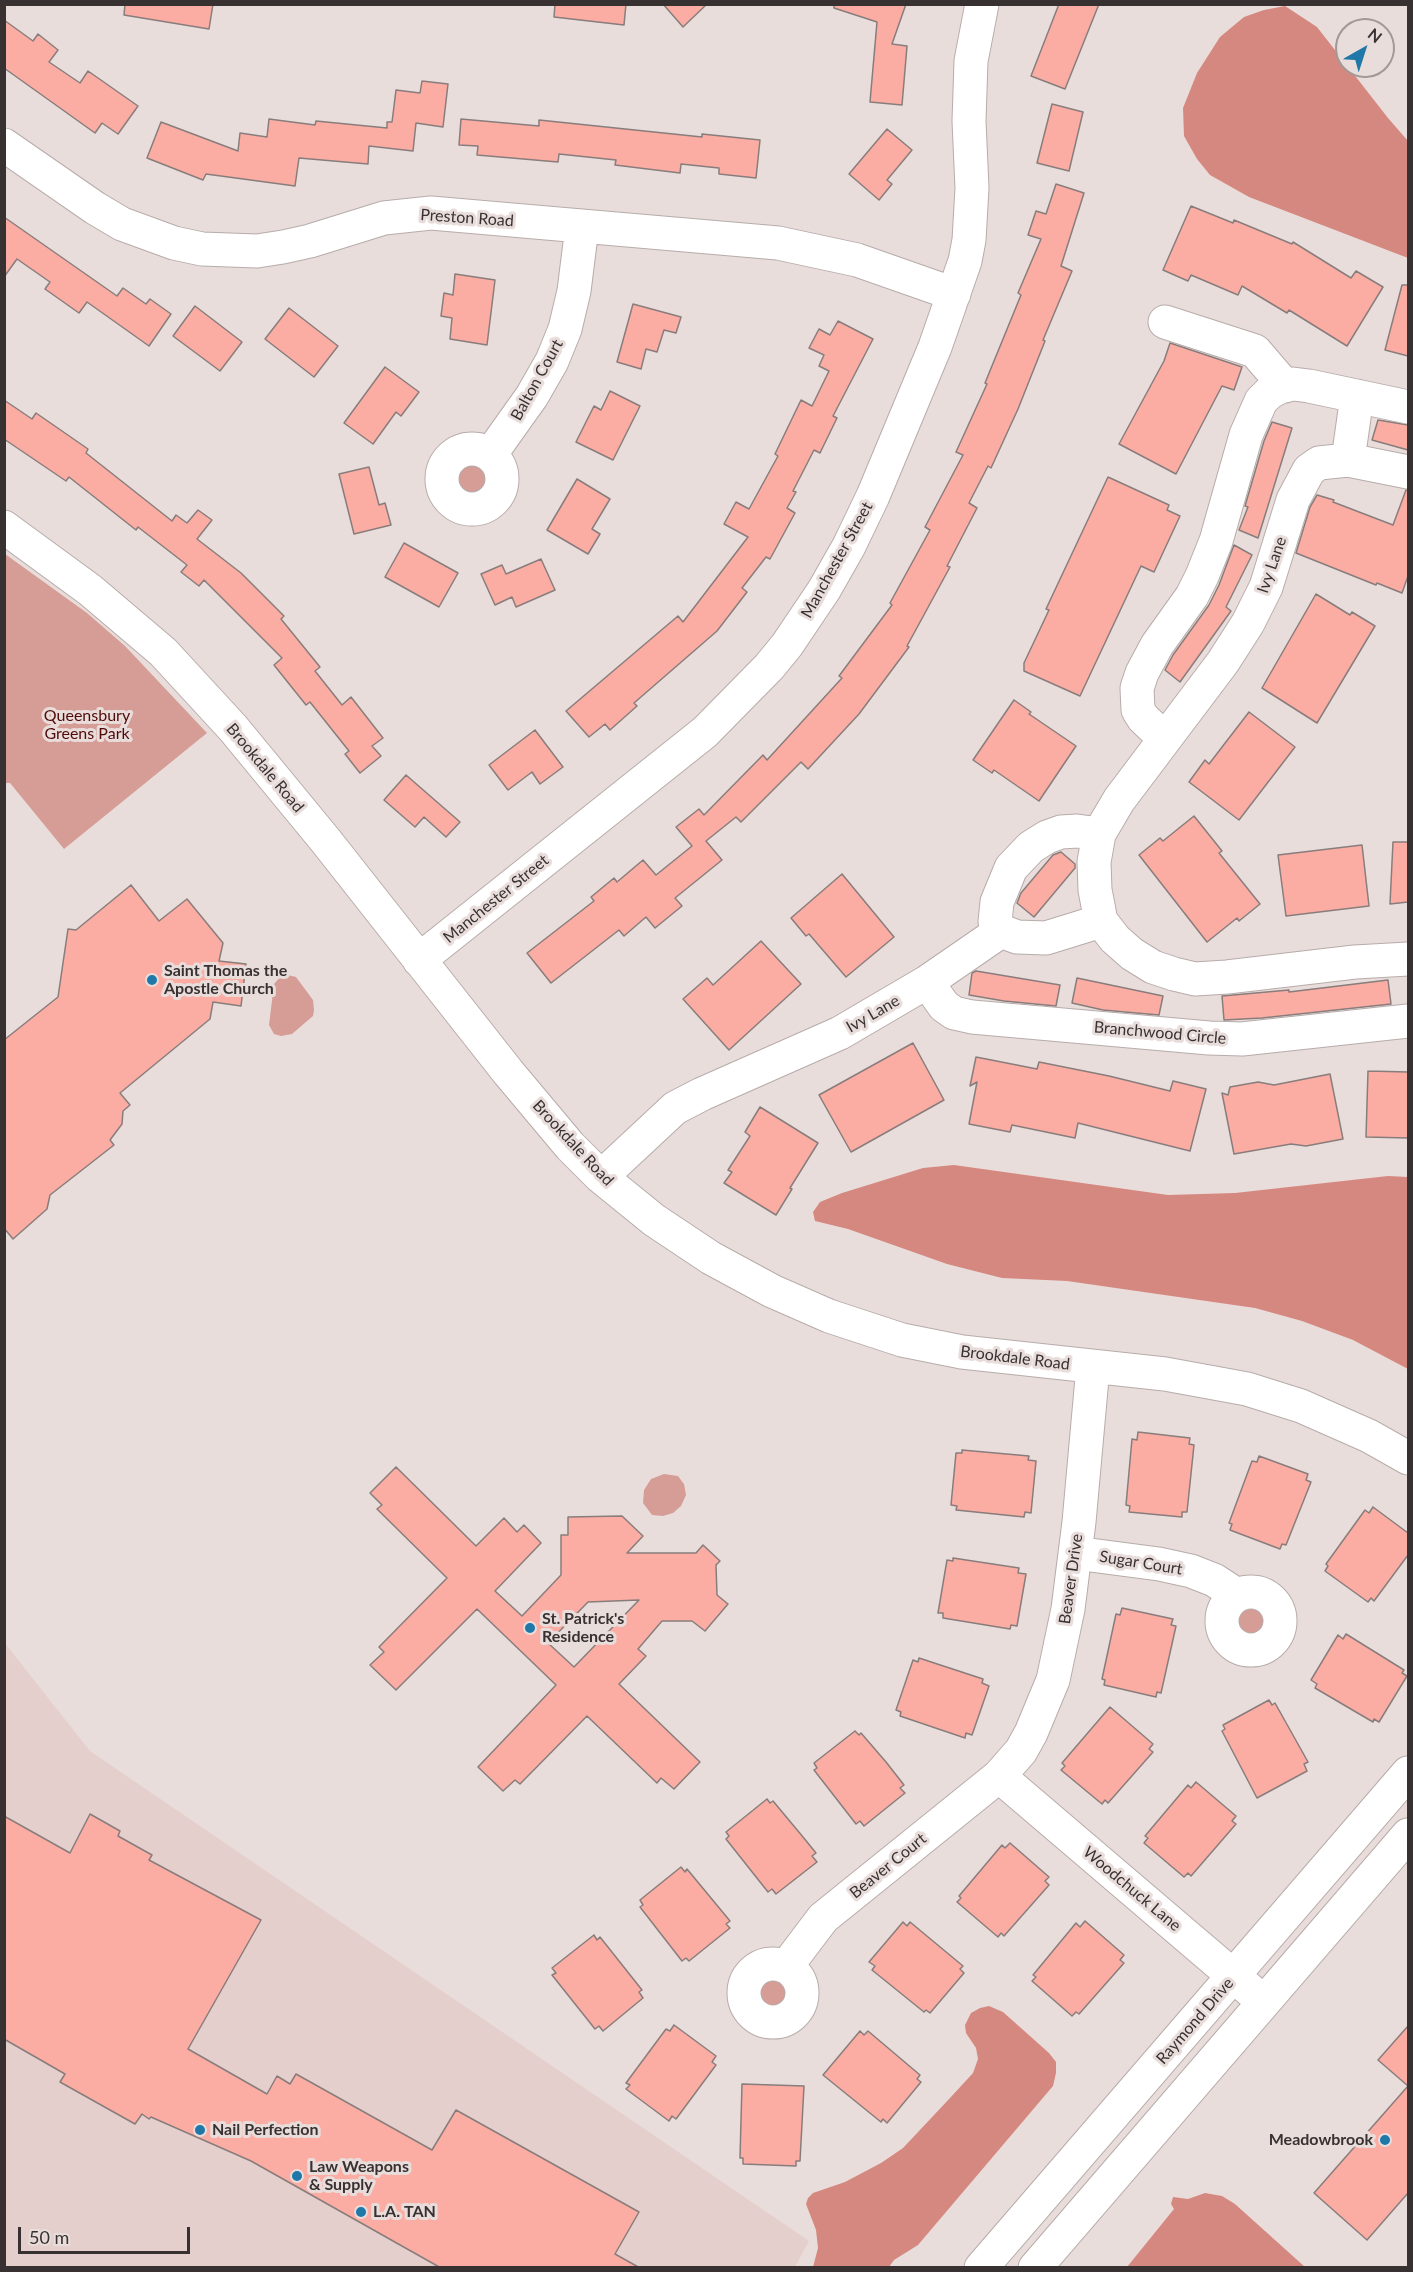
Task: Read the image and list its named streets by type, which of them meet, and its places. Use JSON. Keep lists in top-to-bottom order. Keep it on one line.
{"streets":{"street":["Preston Road","Balton Court","Manchester Street","Ivy Lane","Brookdale Road","Branchwood Circle","Sugar Court","Beaver Drive","Beaver Court","Woodchuck Lane","Raymond Drive"]},"crossings":[["Preston Road","Balton Court"],["Preston Road","Manchester Street"],["Manchester Street","Brookdale Road"],["Ivy Lane","Brookdale Road"],["Ivy Lane","Branchwood Circle"],["Brookdale Road","Beaver Drive"],["Sugar Court","Beaver Drive"],["Beaver Drive","Beaver Court"],["Beaver Drive","Woodchuck Lane"],["Beaver Court","Woodchuck Lane"],["Woodchuck Lane","Raymond Drive"]],"parks":["Queensbury Greens Park"],"places":["Saint Thomas the Apostle Church","St. Patrick's Residence","Nail Perfection","Meadowbrook","Law Weapons & Supply","L.A. TAN"],"scale_bar":"50 m","north":"top right"}
